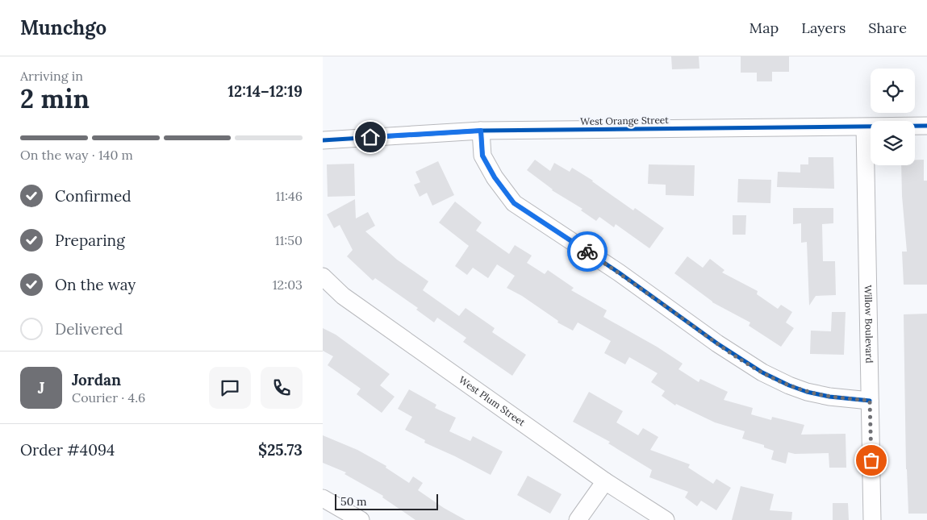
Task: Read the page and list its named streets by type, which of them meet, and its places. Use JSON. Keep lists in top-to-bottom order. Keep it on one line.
{"streets":{"street":["West Orange Street","Willow Boulevard","West Plum Street"]},"crossings":[["West Orange Street","Willow Boulevard"]],"scale_bar":"50 m","page":{"header":"Munchgo","nav":["Map","Layers","Share"],"heading":["2 min","Arriving in","12:14–12:19"],"panel":["Jordan","Courier · 4.6","Order #4094","$25.73"],"bar":"On the way · 140 m","list":[["Confirmed","11:46"],["Preparing","11:50"],["On the way","12:03"],"Delivered"],"round":"J","scale":"50 m"}}
